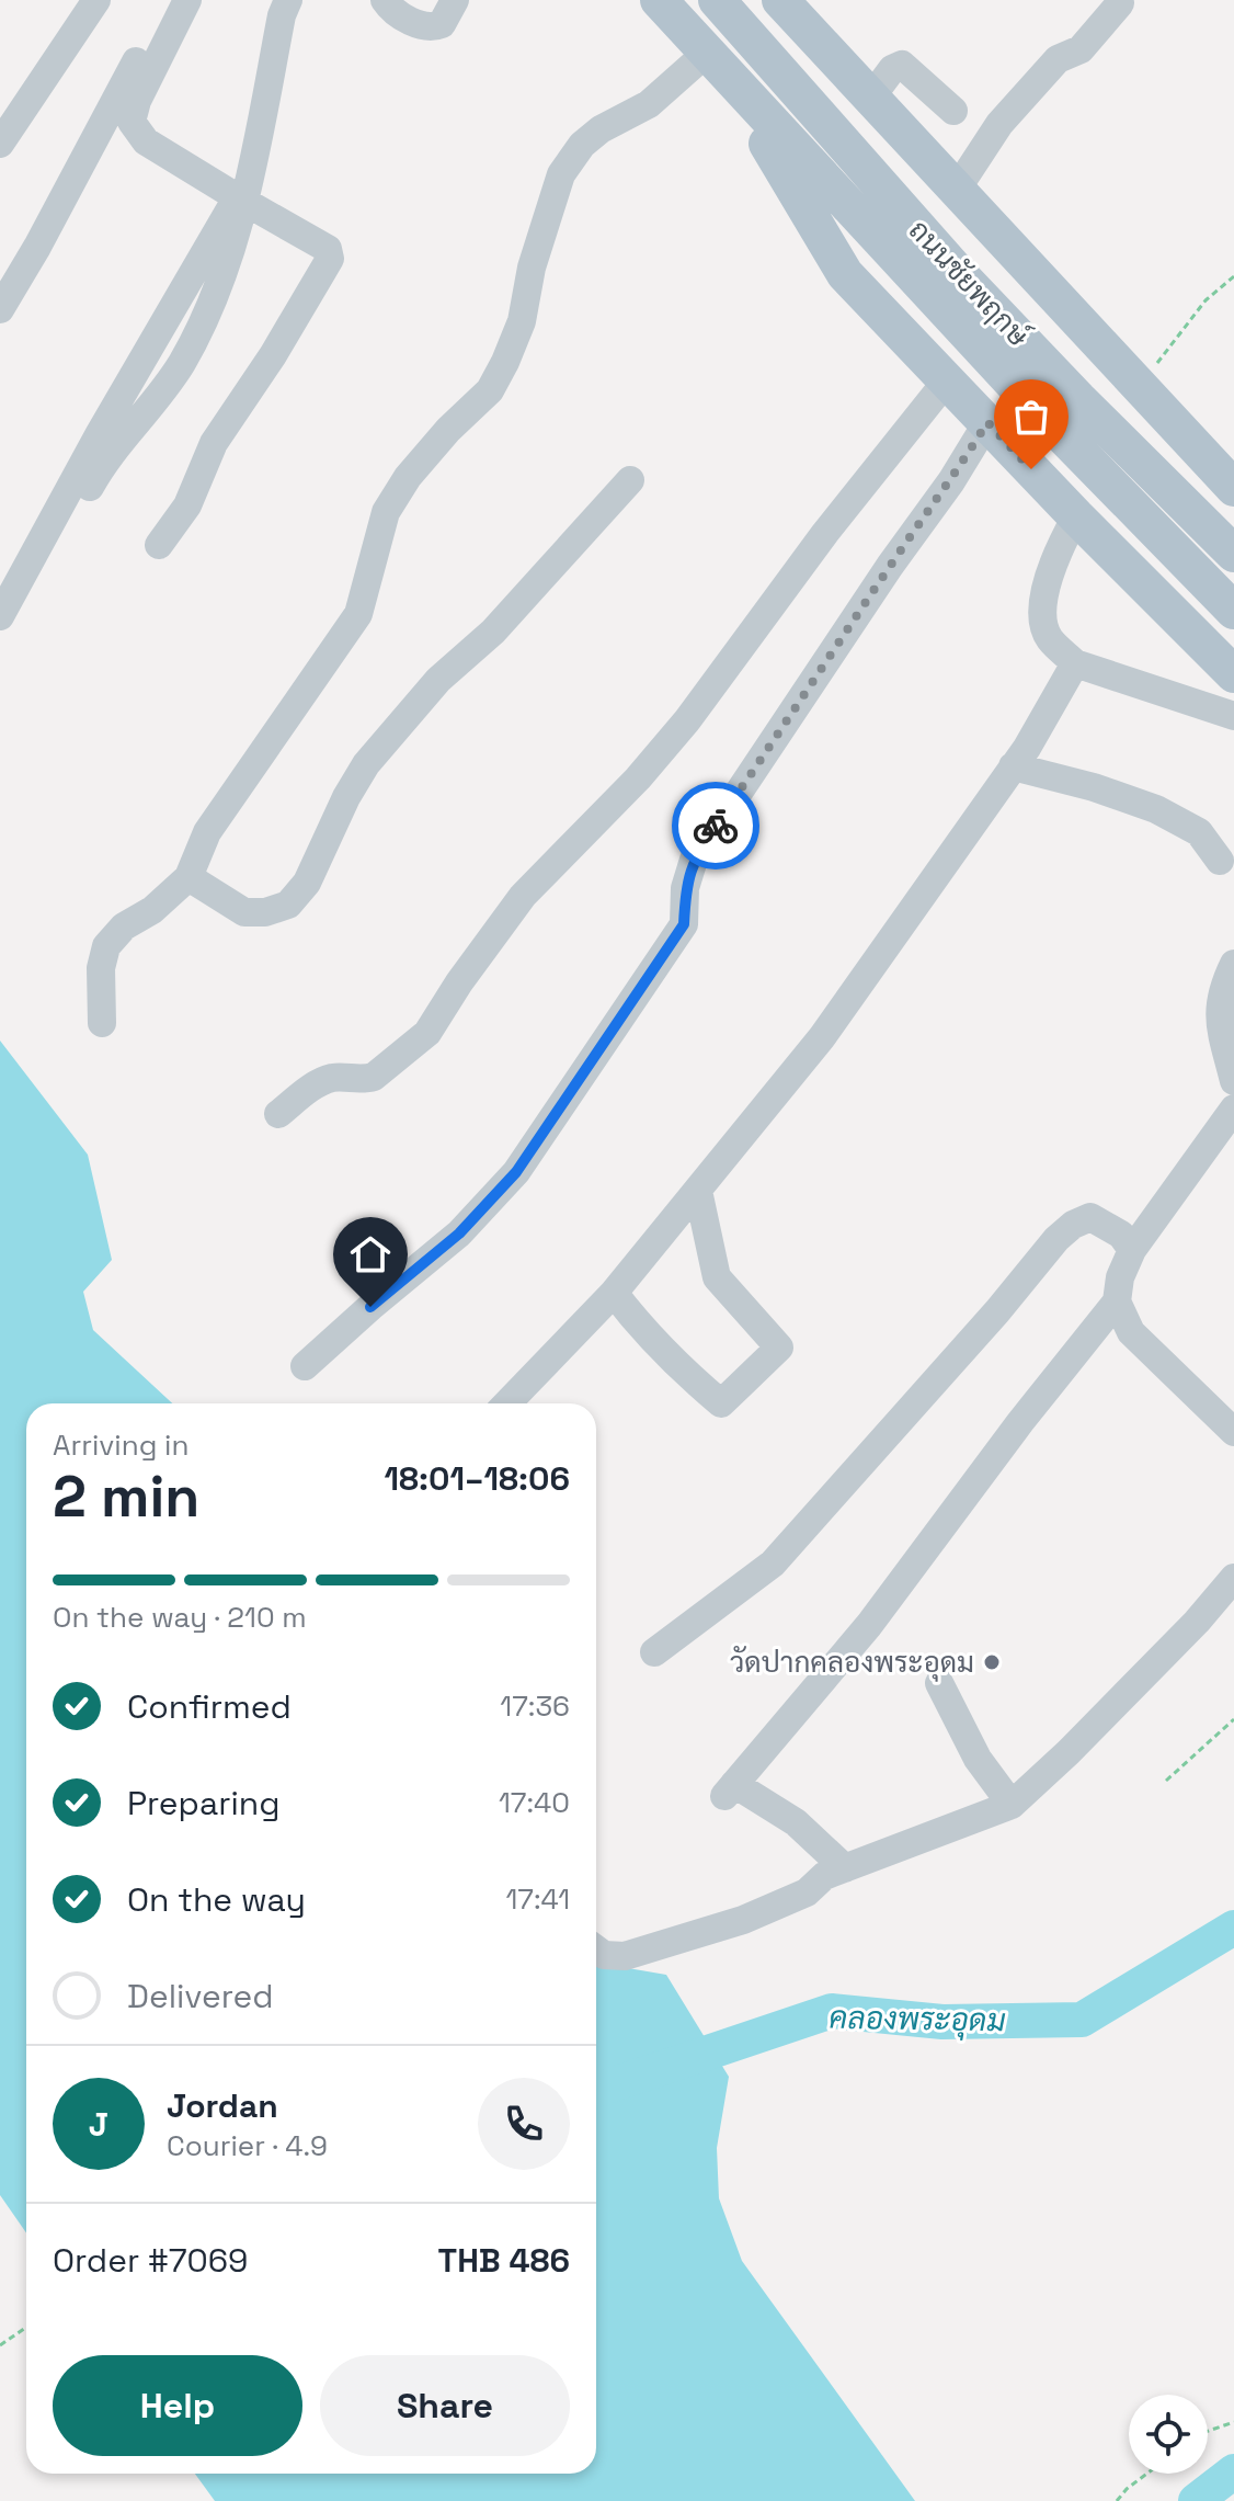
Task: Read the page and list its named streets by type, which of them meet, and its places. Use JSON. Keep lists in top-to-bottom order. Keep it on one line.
{"streets":{"main road":["ถนนชัยพฤกษ์"]},"water":["คลองพระอุดม"],"places":["วัดปากคลองพระอุดม"],"page":{"heading":["2 min","Arriving in","18:01–18:06"],"panel":["Jordan","Courier · 4.9","Order #7069","THB 486"],"bar":"On the way · 210 m","list":[["Confirmed","17:36"],["Preparing","17:40"],["On the way","17:41"],"Delivered"],"round":"J","buttons":["Help","Share"]}}
